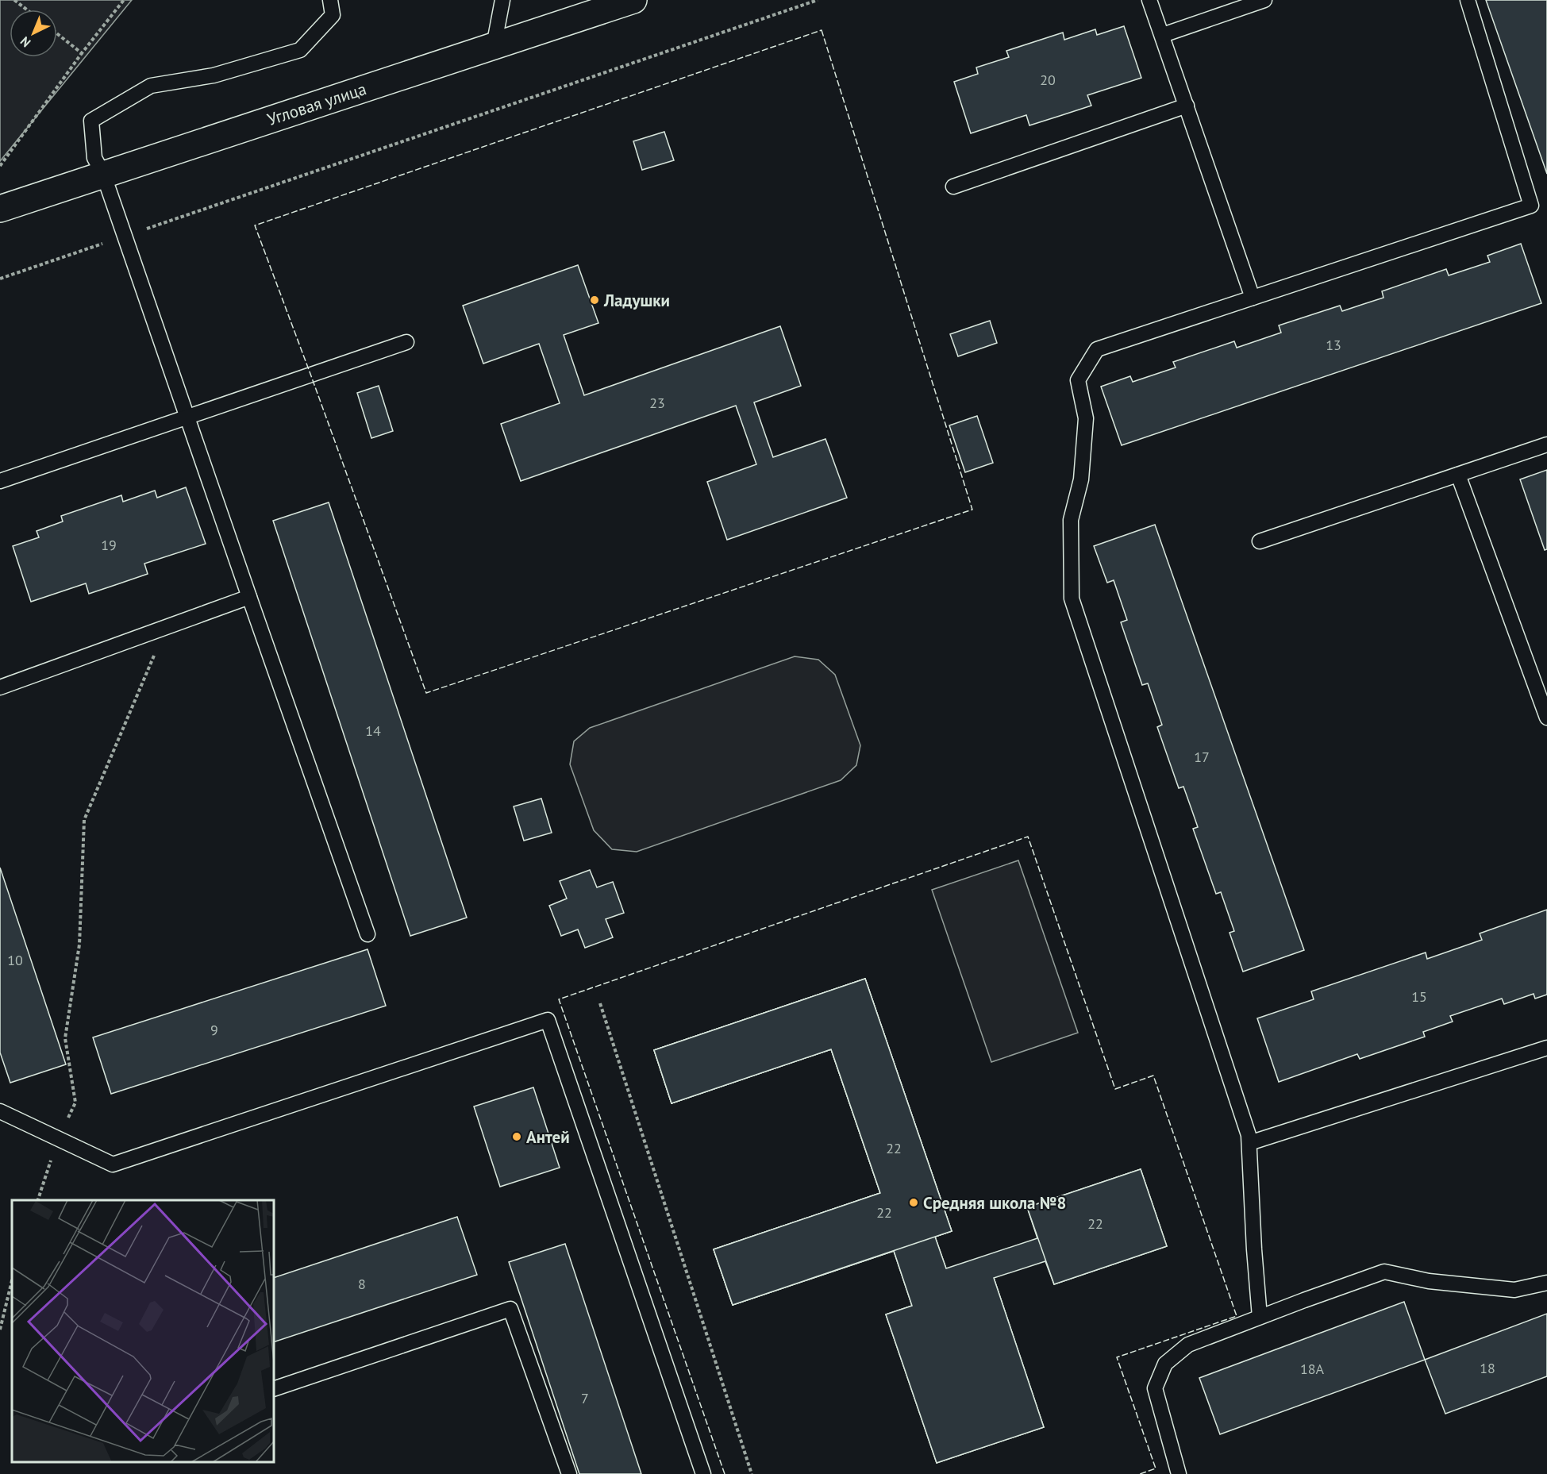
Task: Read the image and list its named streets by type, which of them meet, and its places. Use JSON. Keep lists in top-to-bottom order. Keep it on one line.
{"streets":{"street":["Угловая улица"]},"places":["Ладушки","Антей","Средняя школа №8"],"house_numbers":["20","13","23","19","14","17","10","15","9","22","22","22","8","18","18А","7"],"north":"bottom left"}
